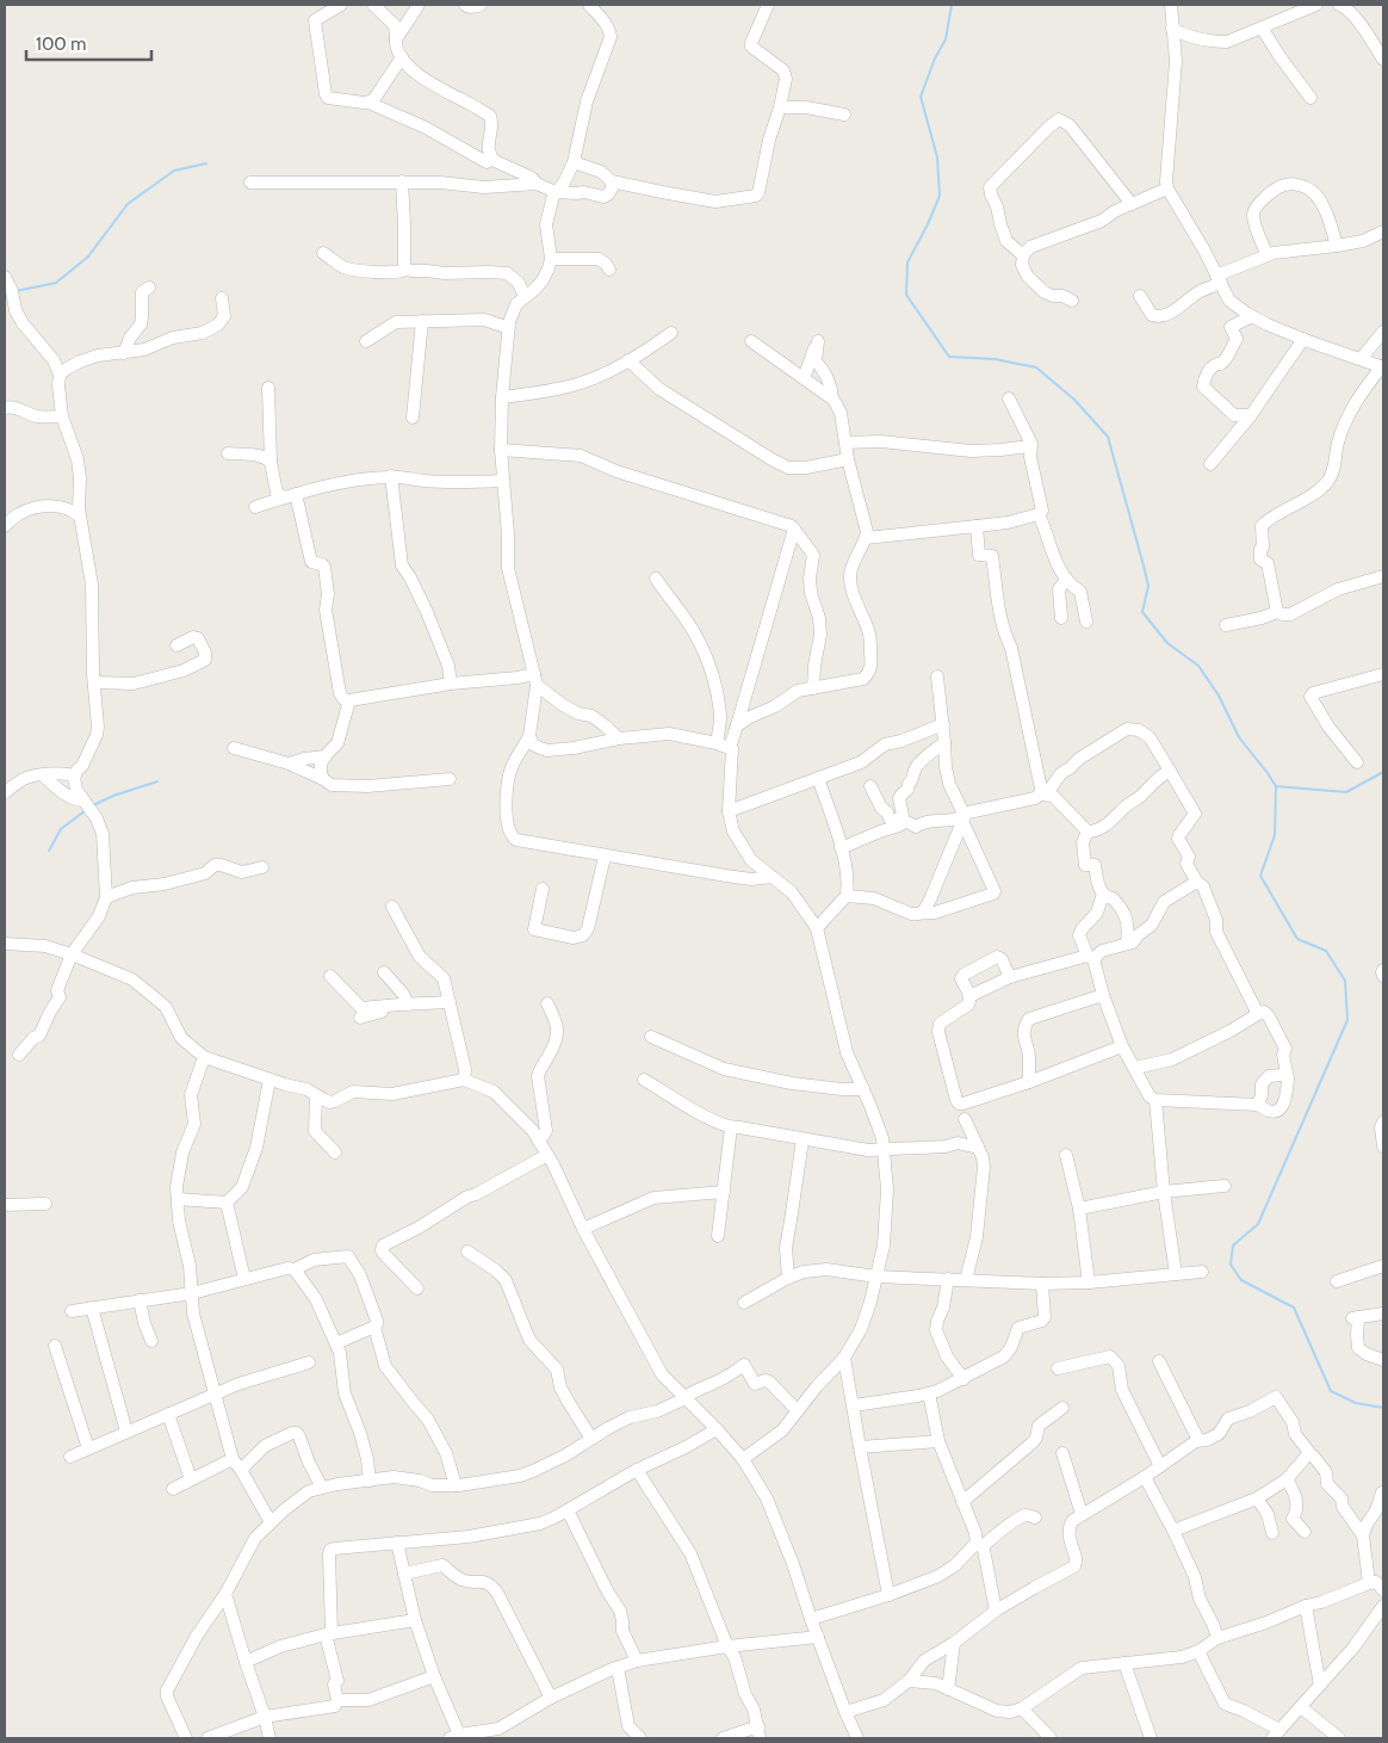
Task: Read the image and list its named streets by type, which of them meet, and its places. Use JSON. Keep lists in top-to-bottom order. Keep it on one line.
{"scale_bar":"100 m"}
